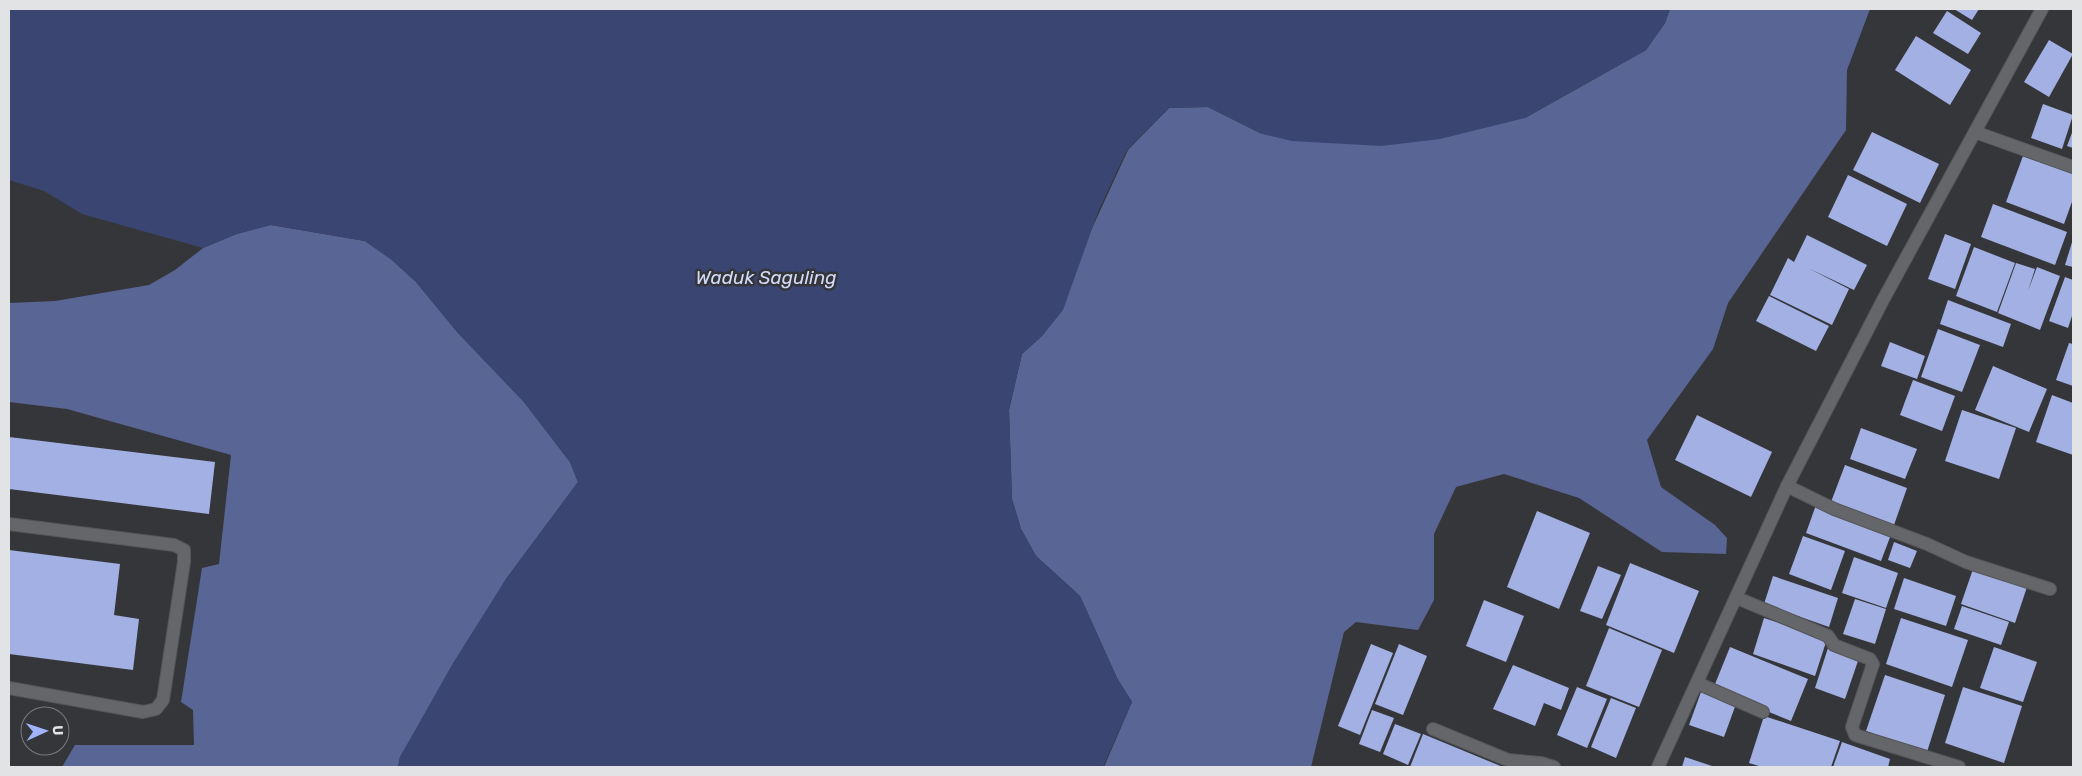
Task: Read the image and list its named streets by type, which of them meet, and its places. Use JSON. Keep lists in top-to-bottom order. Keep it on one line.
{"water":["Waduk Saguling"],"north":"right"}
